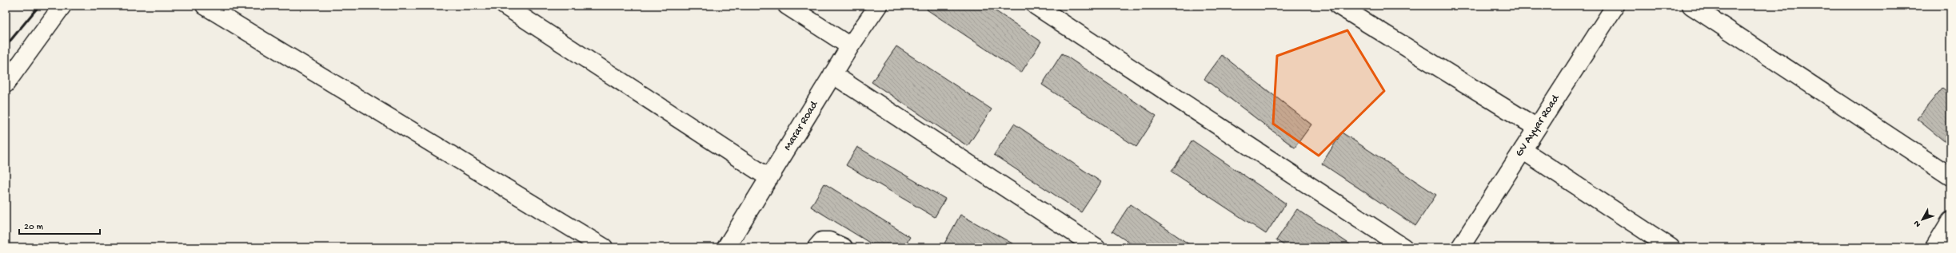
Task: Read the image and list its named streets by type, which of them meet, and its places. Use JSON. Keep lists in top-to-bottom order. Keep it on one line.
{"streets":{"street":["Marar Road","GV Ayyar Road"]},"scale_bar":"20 m","north":"bottom left"}
